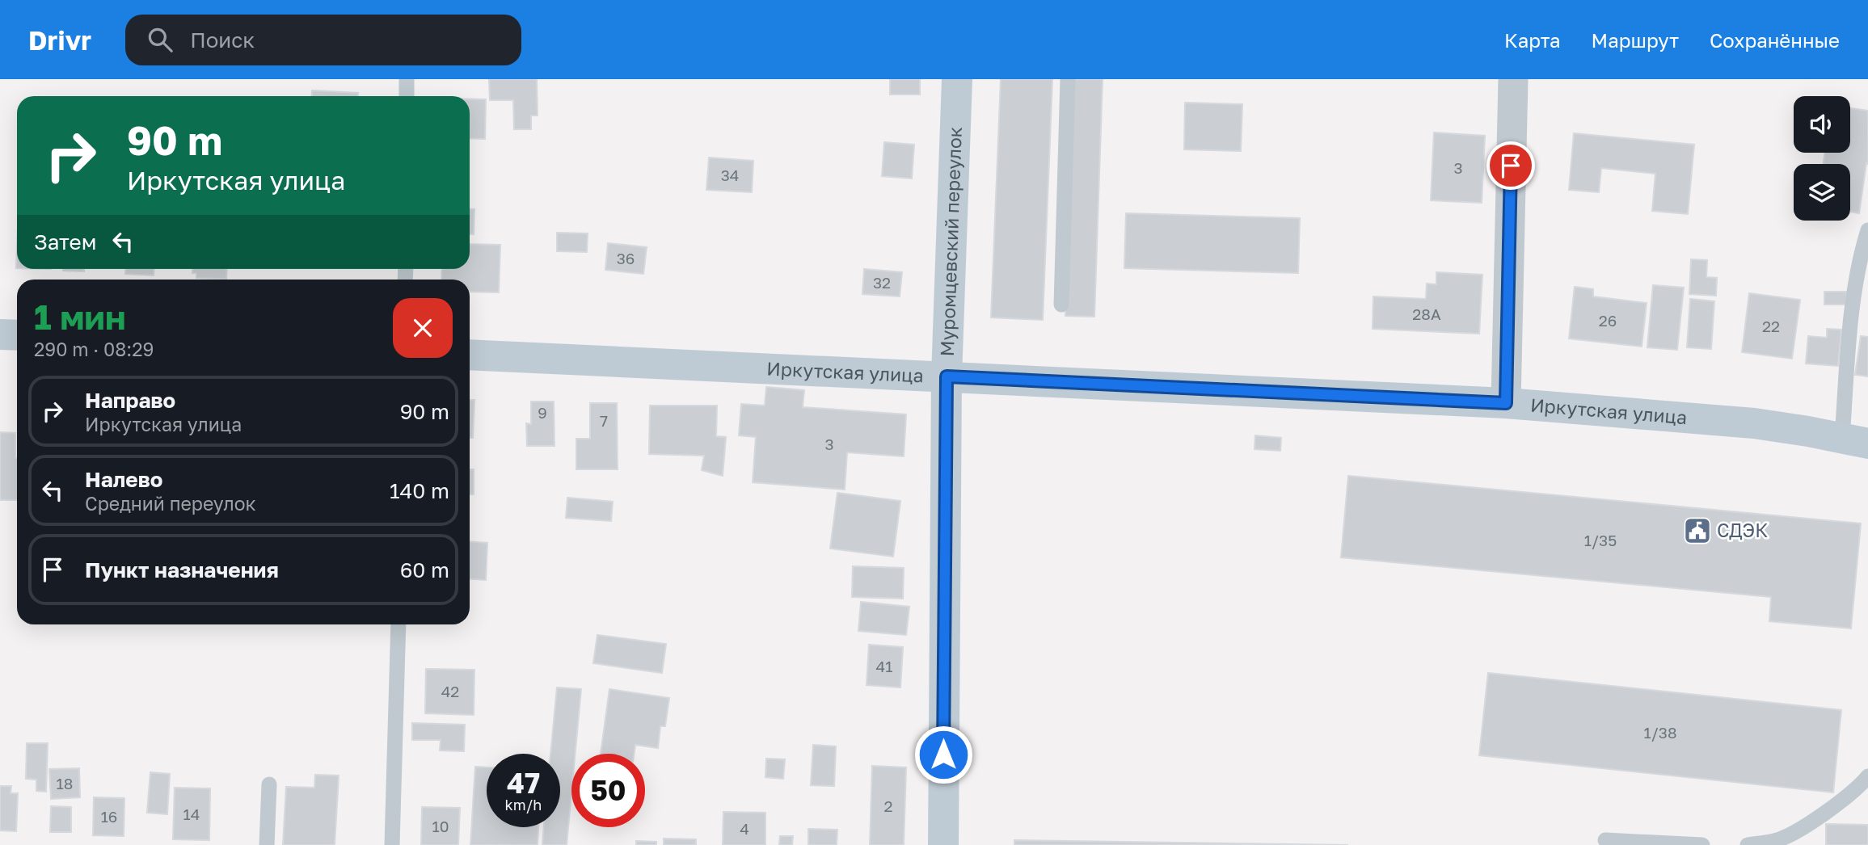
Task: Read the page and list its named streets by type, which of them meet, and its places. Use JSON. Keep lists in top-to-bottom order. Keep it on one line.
{"streets":{"main road":["Муромцевский переулок","Иркутская улица"]},"crossings":[["Муромцевский переулок","Иркутская улица"]],"places":{"public building":["СДЭК"]},"house_numbers":["3","34","36","32","28А","26","22","9","7","3","1/35","41","42","1/38","18","2","14","16","10","4"],"page":{"header":"Drivr","search":"Поиск","nav":["Карта","Маршрут","Сохранённые"],"turn":["90 m","Иркутская улица"],"then":"Затем","heading":["1 мин","290 m · 08:29"],"list":[{"name":"Направо","note":"Иркутская улица","value":"90 m"},{"name":"Налево","note":"Средний переулок","value":"140 m"},{"name":"Пункт назначения","value":"60 m"}],"speed":"47 km/h","limit":"50"}}
